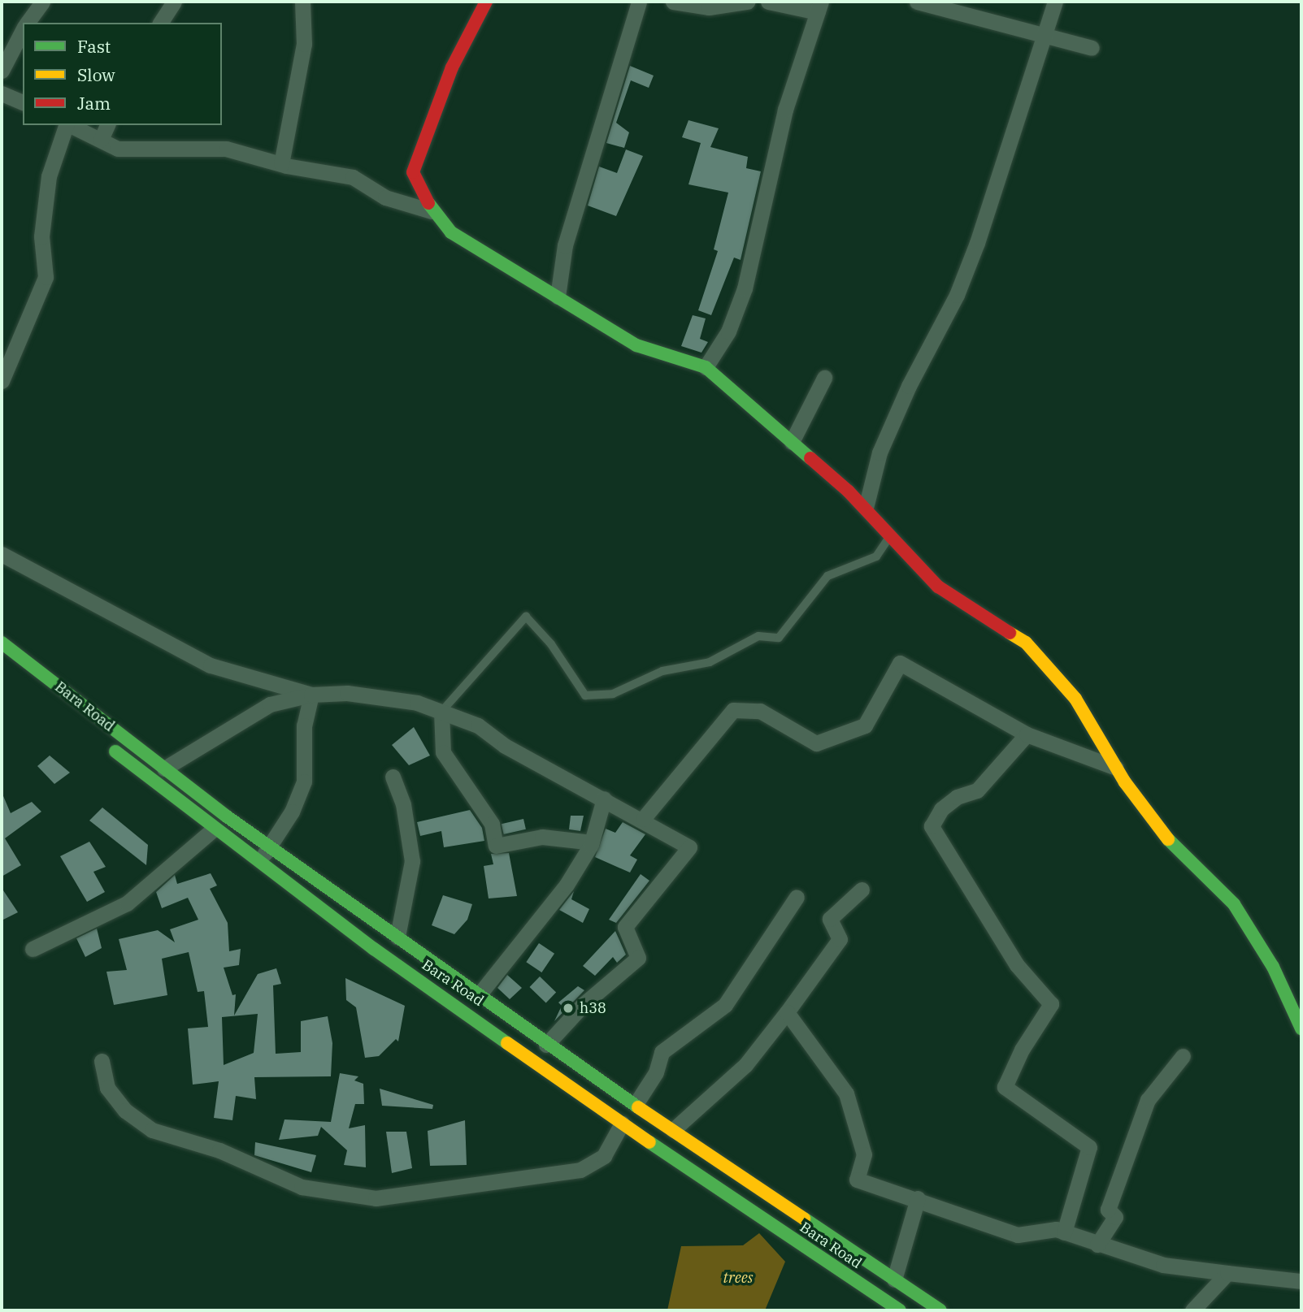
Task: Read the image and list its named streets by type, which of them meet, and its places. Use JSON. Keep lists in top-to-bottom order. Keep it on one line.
{"streets":{"main road":["Bara Road"]},"parks":["trees"],"places":["h38"],"legend":["Fast","Slow","Jam"]}
